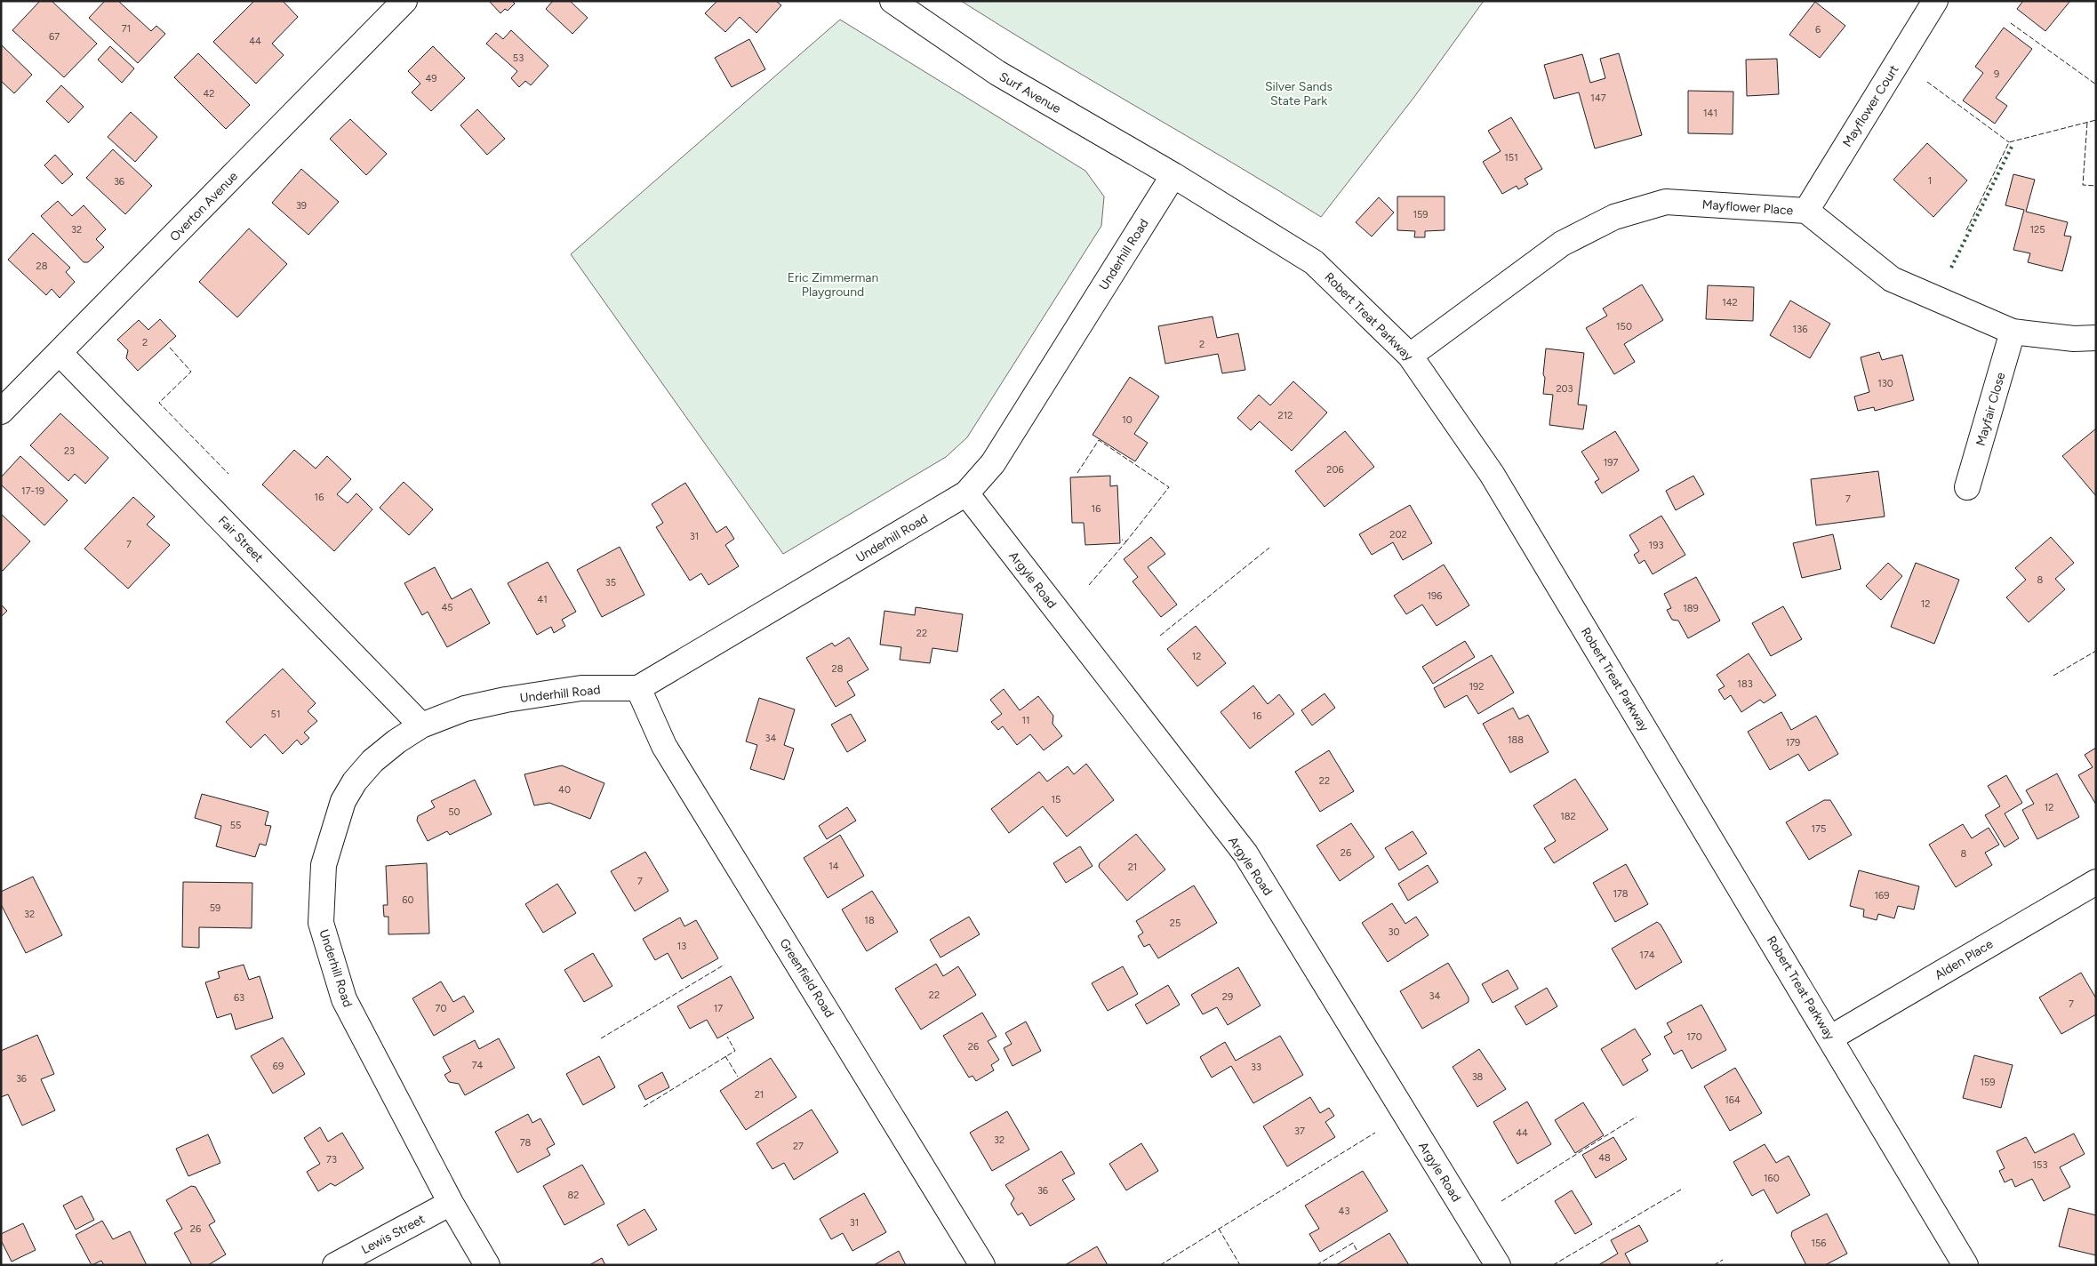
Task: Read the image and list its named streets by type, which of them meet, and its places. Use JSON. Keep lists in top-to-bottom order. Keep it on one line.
{"streets":{"street":["Surf Avenue","Mayflower Court","Overton Avenue","Mayflower Place","Underhill Road","Robert Treat Parkway","Mayfair Close","Fair Street","Argyle Road","Alden Place","Greenfield Road","Lewis Street"]},"crossings":[["Surf Avenue","Underhill Road"],["Surf Avenue","Robert Treat Parkway"],["Mayflower Court","Mayflower Place"],["Overton Avenue","Fair Street"],["Mayflower Place","Robert Treat Parkway"],["Mayflower Place","Mayfair Close"],["Underhill Road","Robert Treat Parkway"],["Underhill Road","Fair Street"],["Underhill Road","Argyle Road"],["Underhill Road","Greenfield Road"],["Underhill Road","Lewis Street"],["Robert Treat Parkway","Alden Place"]],"parks":["Silver Sands State Park","Eric Zimmerman Playground"],"house_numbers":["71","6","67","44","53","9","49","42","147","141","151","1","36","39","159","32","125","28","142","150","136","2","2","130","203","212","10","23","197","206","17-19","16","7","16","202","31","7","193","8","35","196","41","12","45","189","22","12","28","183","192","51","16","11","34","188","179","22","40","15","12","50","182","55","175","26","8","14","21","7","178","169","60","59","32","18","25","30","13","174","22","34","29","63","7","70","17","170","26","74","69","33","38","36","159","21","164","37","44","32","78","27","48","73","153","160","36","82","43","31","26","156"]}
